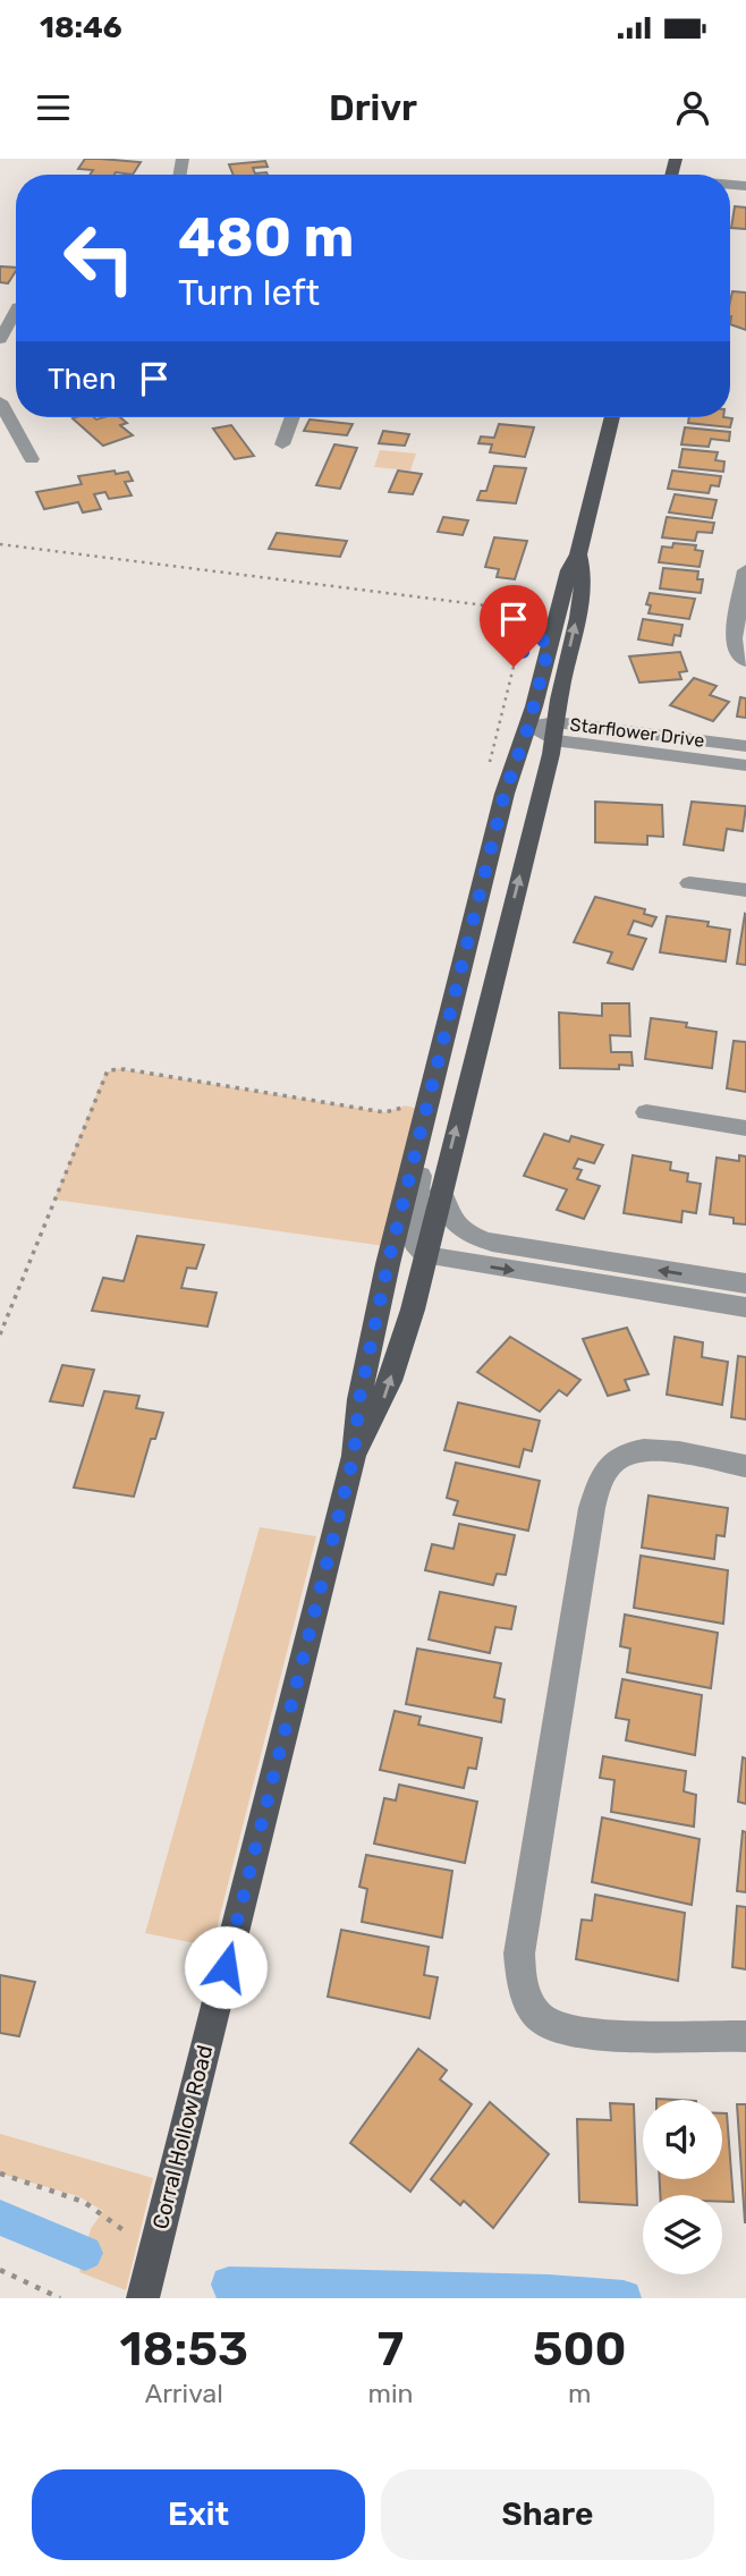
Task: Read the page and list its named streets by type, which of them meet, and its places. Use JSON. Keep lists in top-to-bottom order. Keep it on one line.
{"streets":{"main road":["Corral Hollow Road"],"street":["Starflower Drive"]},"page":{"status":"18:46","header":"Drivr","turn":["480 m","Turn left"],"then":"Then","eta":["18:53","Arrival","7","min","500","m"],"buttons":["Exit","Share"]}}
